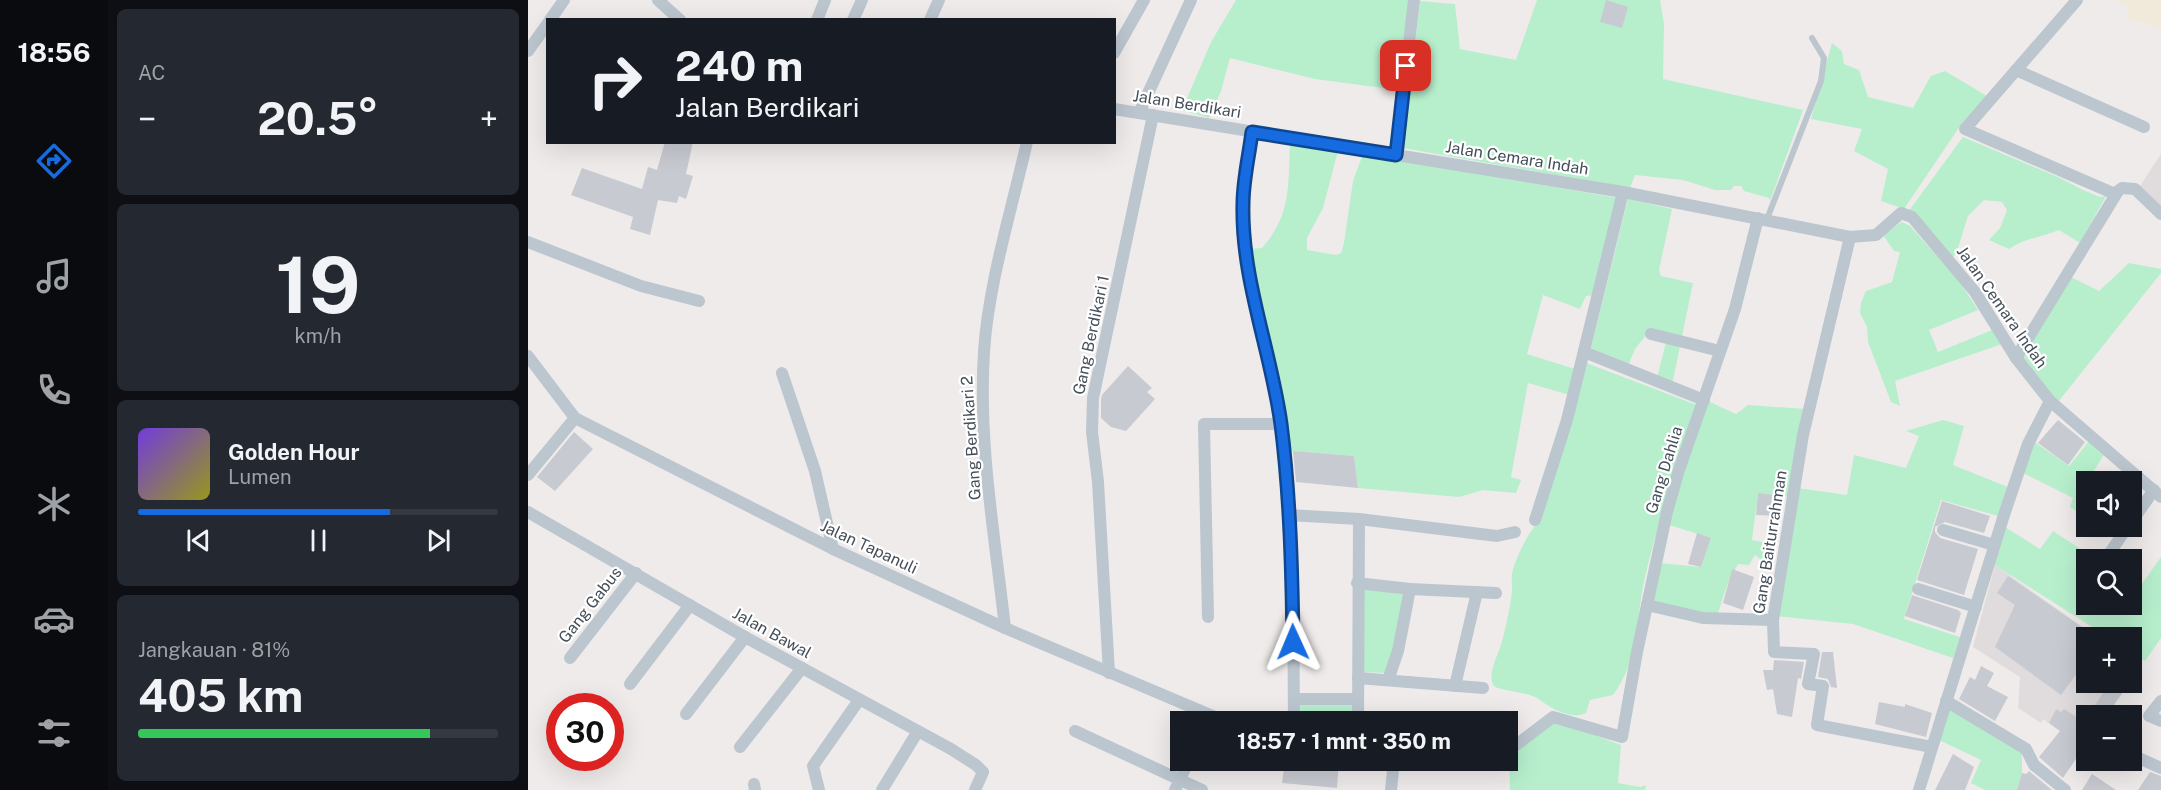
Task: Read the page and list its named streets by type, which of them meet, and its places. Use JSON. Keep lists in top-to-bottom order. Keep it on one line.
{"streets":{"street":["Jalan Berdikari","Jalan Cemara Indah","Gang Berdikari 1","Gang Berdikari 2","Gang Dahlia","Gang Baiturrahman","Jalan Tapanuli","Gang Gabus","Jalan Bawal"]},"crossings":[["Jalan Berdikari","Jalan Cemara Indah"],["Jalan Berdikari","Gang Berdikari 1"],["Jalan Cemara Indah","Gang Dahlia"],["Jalan Cemara Indah","Gang Baiturrahman"],["Gang Berdikari 1","Jalan Tapanuli"],["Gang Berdikari 2","Jalan Tapanuli"],["Gang Gabus","Jalan Bawal"]],"page":{"tabs":"18:56","tile":["AC",["19","km/h"],["Jangkauan · 81%","405 km"]],"turn":["240 m","Jalan Berdikari"],"heat":["−","20.5°","+"],"song":["Golden Hour","Lumen"],"map_buttons":["+","−"],"limit":"30","trip":"18:57 · 1 mnt · 350 m"}}
